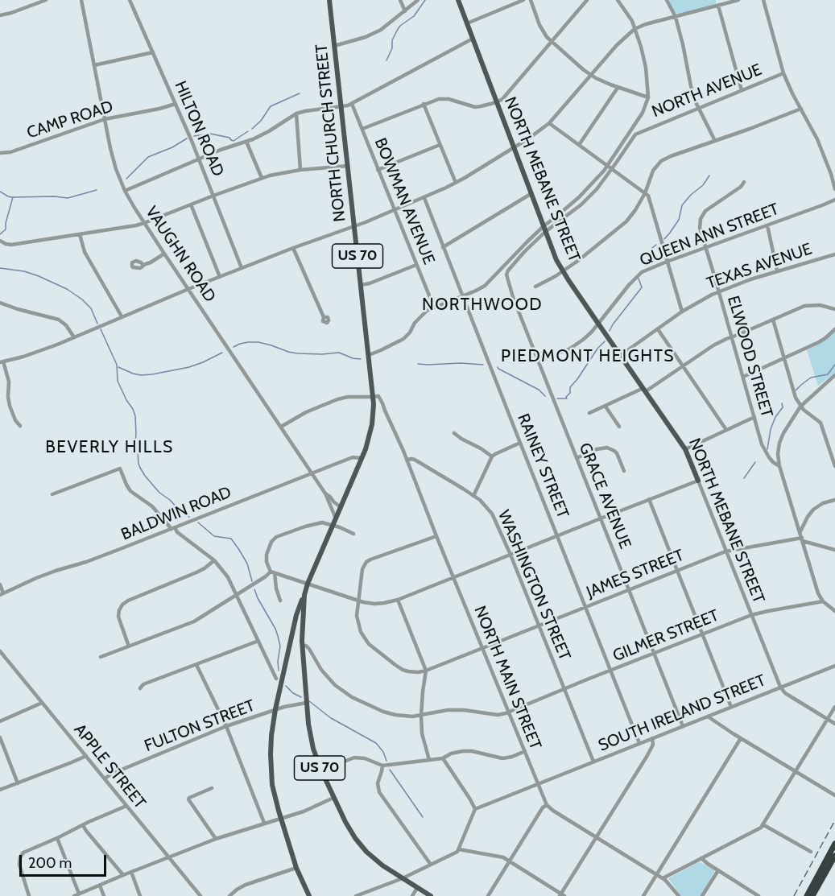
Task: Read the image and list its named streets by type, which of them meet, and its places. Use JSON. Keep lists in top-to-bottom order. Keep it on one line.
{"streets":{"main road":["NORTH CHURCH STREET","NORTH MEBANE STREET","US 70"],"street":["NORTH AVENUE","CAMP ROAD","HILTON ROAD","BOWMAN AVENUE","QUEEN ANN STREET","VAUGHN ROAD","TEXAS AVENUE","ELWOOD STREET","RAINEY STREET","GRACE AVENUE","BALDWIN ROAD","JAMES STREET","WASHINGTON STREET","GILMER STREET","NORTH MAIN STREET","SOUTH IRELAND STREET","FULTON STREET","APPLE STREET"]},"crossings":[["CAMP ROAD","HILTON ROAD"],["CAMP ROAD","VAUGHN ROAD"],["NORTH CHURCH STREET","VAUGHN ROAD"],["NORTH CHURCH STREET","US 70"],["NORTH CHURCH STREET","BALDWIN ROAD"],["NORTH CHURCH STREET","GILMER STREET"],["NORTH CHURCH STREET","NORTH MAIN STREET"],["NORTH CHURCH STREET","FULTON STREET"],["NORTH MEBANE STREET","QUEEN ANN STREET"],["NORTH MEBANE STREET","TEXAS AVENUE"],["NORTH MEBANE STREET","JAMES STREET"],["NORTH MEBANE STREET","GILMER STREET"],["NORTH MEBANE STREET","SOUTH IRELAND STREET"],["QUEEN ANN STREET","ELWOOD STREET"],["QUEEN ANN STREET","GRACE AVENUE"],["VAUGHN ROAD","BALDWIN ROAD"],["US 70","FULTON STREET"],["TEXAS AVENUE","ELWOOD STREET"],["RAINEY STREET","JAMES STREET"],["RAINEY STREET","GILMER STREET"],["RAINEY STREET","SOUTH IRELAND STREET"],["GRACE AVENUE","JAMES STREET"],["GRACE AVENUE","GILMER STREET"],["GRACE AVENUE","SOUTH IRELAND STREET"],["JAMES STREET","WASHINGTON STREET"],["JAMES STREET","NORTH MAIN STREET"],["WASHINGTON STREET","GILMER STREET"],["WASHINGTON STREET","NORTH MAIN STREET"],["WASHINGTON STREET","SOUTH IRELAND STREET"],["GILMER STREET","NORTH MAIN STREET"],["NORTH MAIN STREET","SOUTH IRELAND STREET"],["FULTON STREET","APPLE STREET"]],"districts":["NORTHWOOD","PIEDMONT HEIGHTS","BEVERLY HILLS"],"scale_bar":"200 m"}
